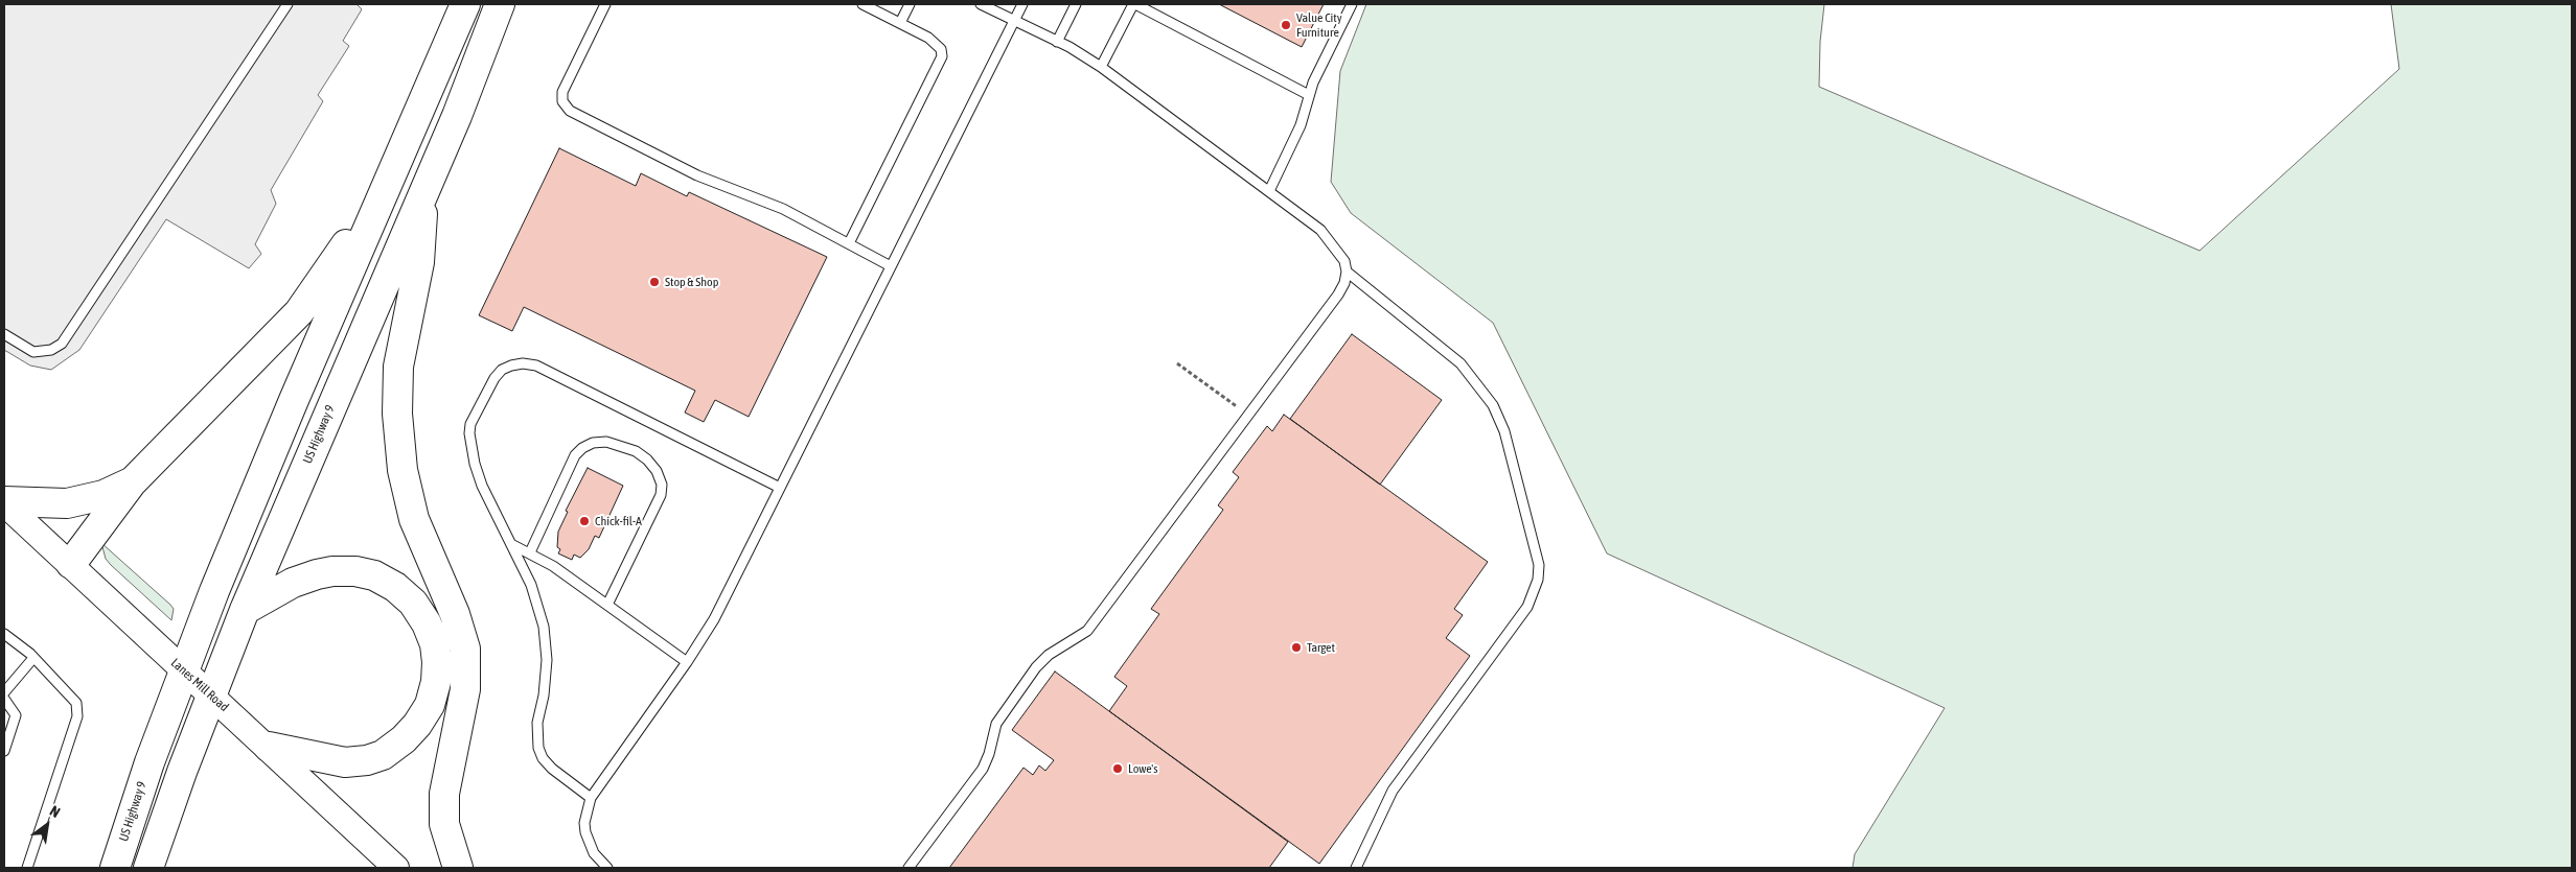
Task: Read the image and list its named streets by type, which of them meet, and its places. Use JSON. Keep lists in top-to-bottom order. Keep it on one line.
{"streets":{"highway":["US Highway 9"],"street":["Lanes Mill Road"]},"crossings":[["US Highway 9","Lanes Mill Road"]],"places":["Value City Furniture","Stop & Shop","Chick-fil-A","Target","Lowe's"],"north":"top right"}
